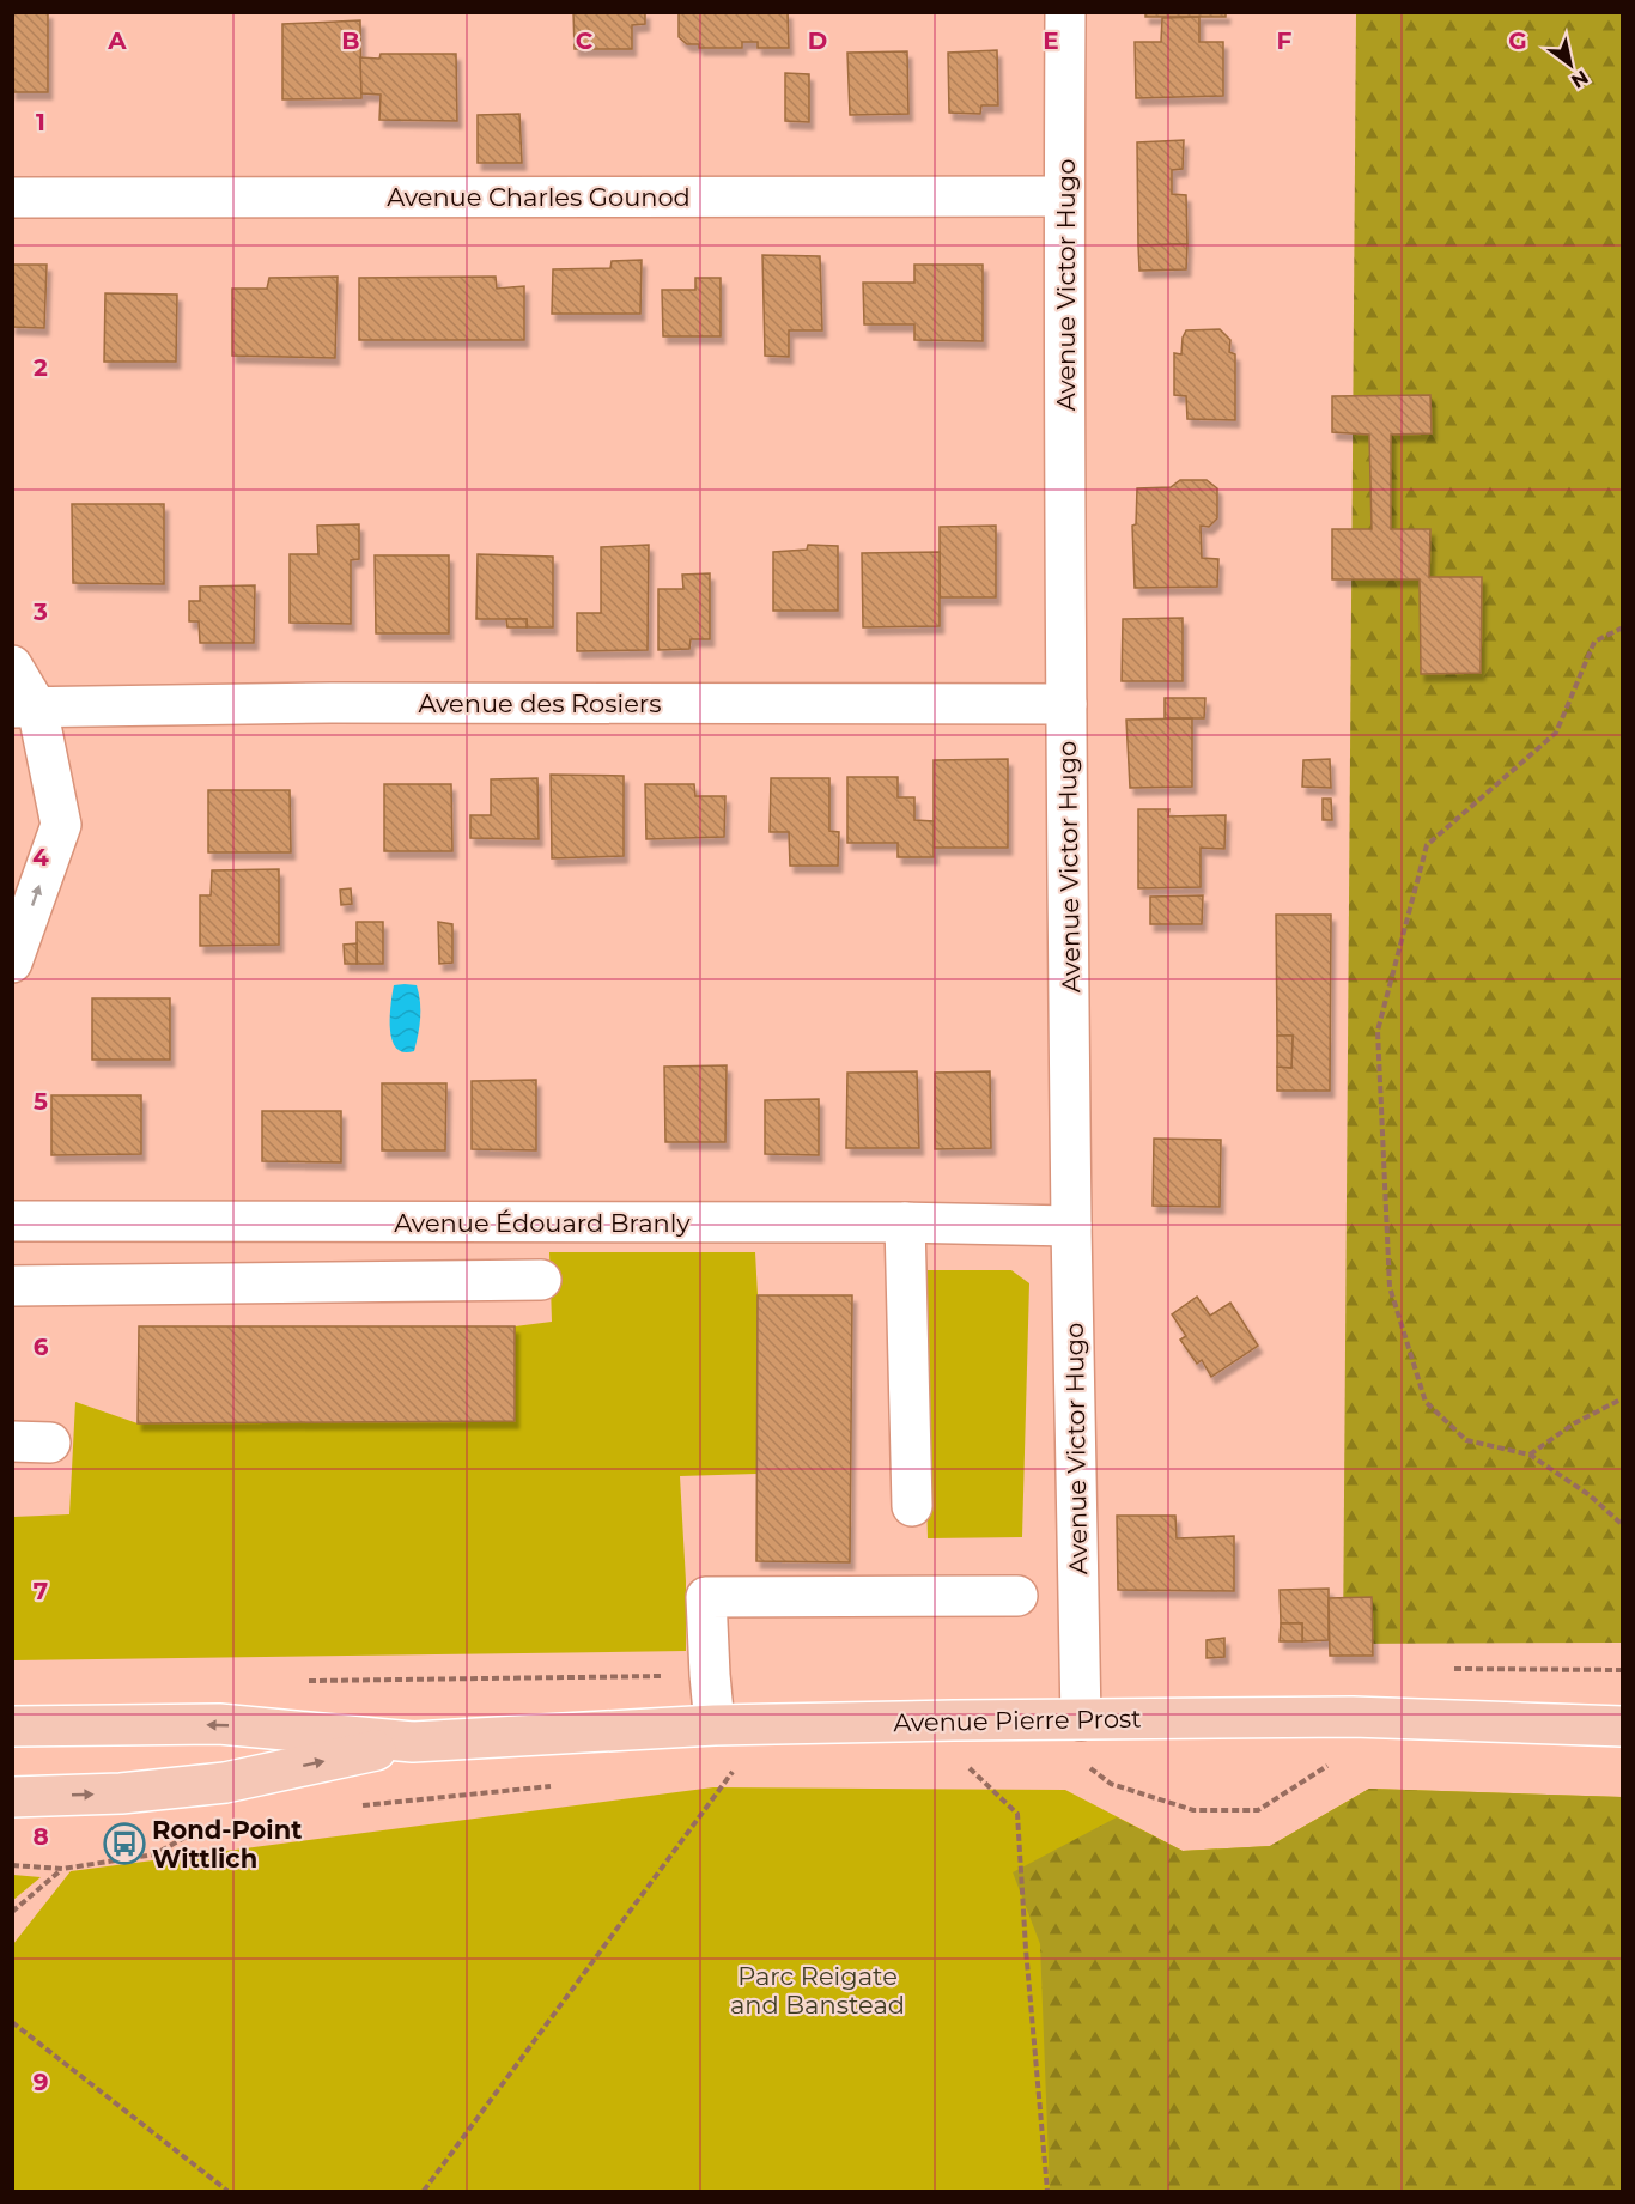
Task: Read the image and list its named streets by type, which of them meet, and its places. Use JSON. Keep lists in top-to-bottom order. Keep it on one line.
{"streets":{"main road":["Avenue Pierre Prost"],"street":["Avenue Charles Gounod","Avenue Victor Hugo","Avenue des Rosiers","Avenue Édouard Branly"]},"crossings":[["Avenue Charles Gounod","Avenue Victor Hugo"],["Avenue Victor Hugo","Avenue des Rosiers"],["Avenue Victor Hugo","Avenue Édouard Branly"],["Avenue Victor Hugo","Avenue Pierre Prost"]],"parks":["Parc Reigate and Banstead"],"places":{"bus stop":["Rond-Point Wittlich"]},"north":"bottom right","grid":{"columns":["A","B","C","D","E","F","G"],"rows":["1","2","3","4","5","6","7","8","9"]}}
